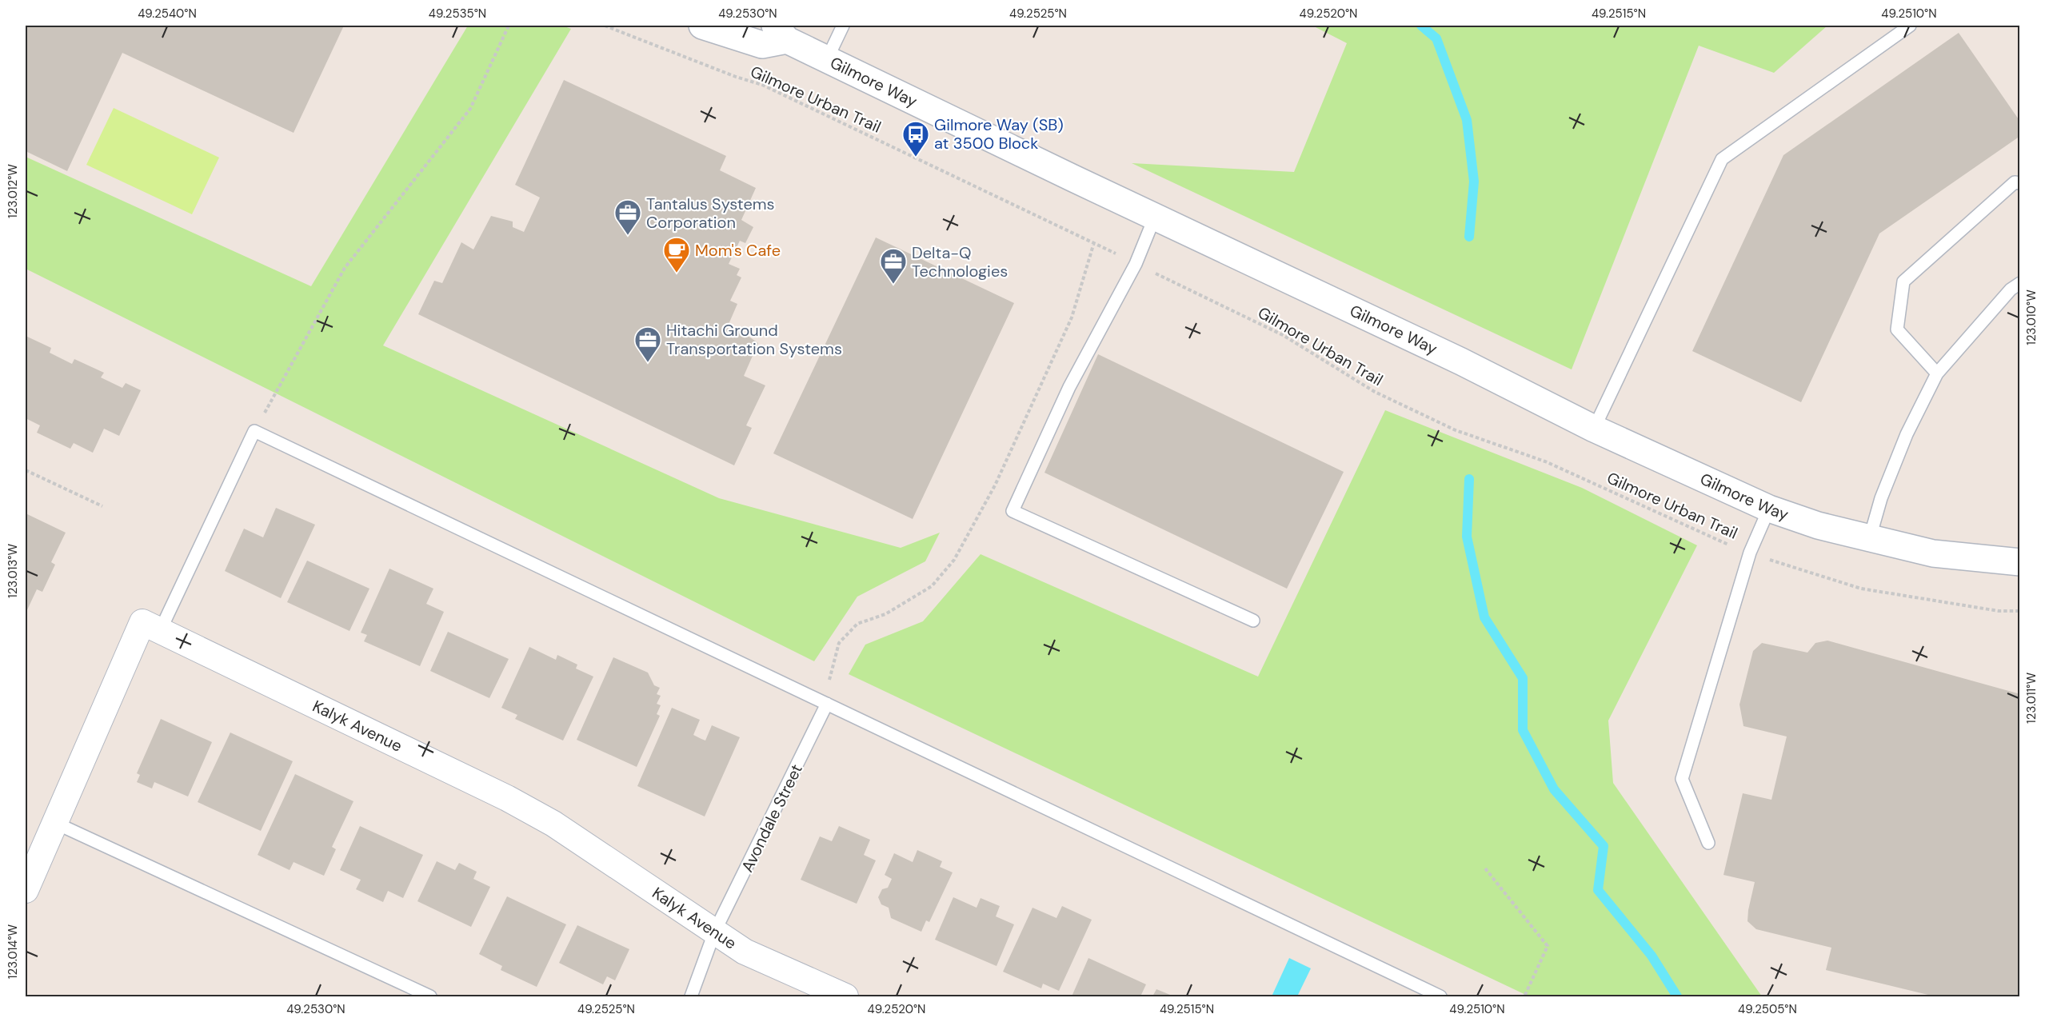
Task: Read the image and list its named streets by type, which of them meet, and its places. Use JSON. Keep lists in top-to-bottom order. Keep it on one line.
{"streets":{"street":["Gilmore Way","Kalyk Avenue"],"lane":["Avondale Street"],"path":["Gilmore Urban Trail"]},"crossings":[["Kalyk Avenue","Avondale Street"]],"places":{"bus stop":["Gilmore Way (SB) at 3500 Block"],"office":["Tantalus Systems Corporation","Delta-Q Technologies","Hitachi Ground Transportation Systems"],"cafe":["Mom's Cafe"]},"coordinates":["49.2540°N","49.2535°N","49.2530°N","49.2525°N","49.2520°N","49.2515°N","49.2510°N","123.012°W","123.010°W","123.013°W","123.011°W","123.014°W","49.2505°N"]}
